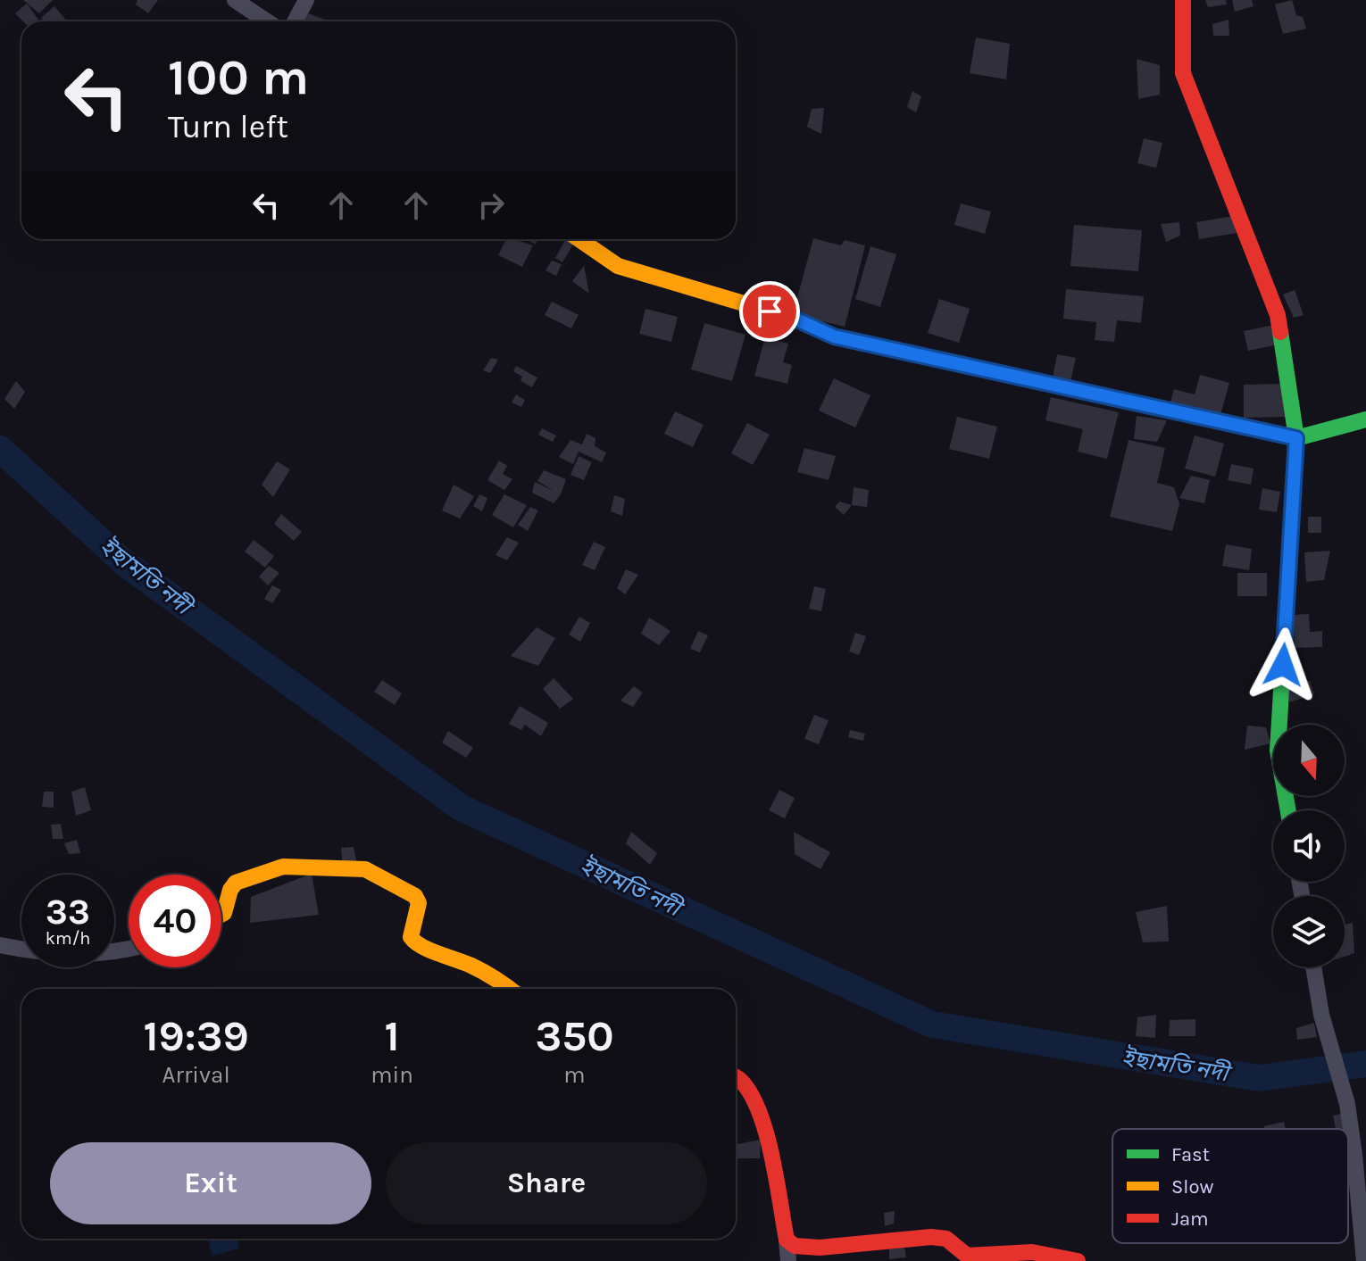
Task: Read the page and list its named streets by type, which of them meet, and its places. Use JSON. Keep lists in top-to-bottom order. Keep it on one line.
{"water":["ইছামতি নদী"],"legend":["Fast","Slow","Jam"],"north":"bottom","page":{"turn":["100 m","Turn left"],"speed":"33 km/h","limit":"40","eta":["19:39","Arrival","1","min","350","m"],"buttons":["Exit","Share"]}}
